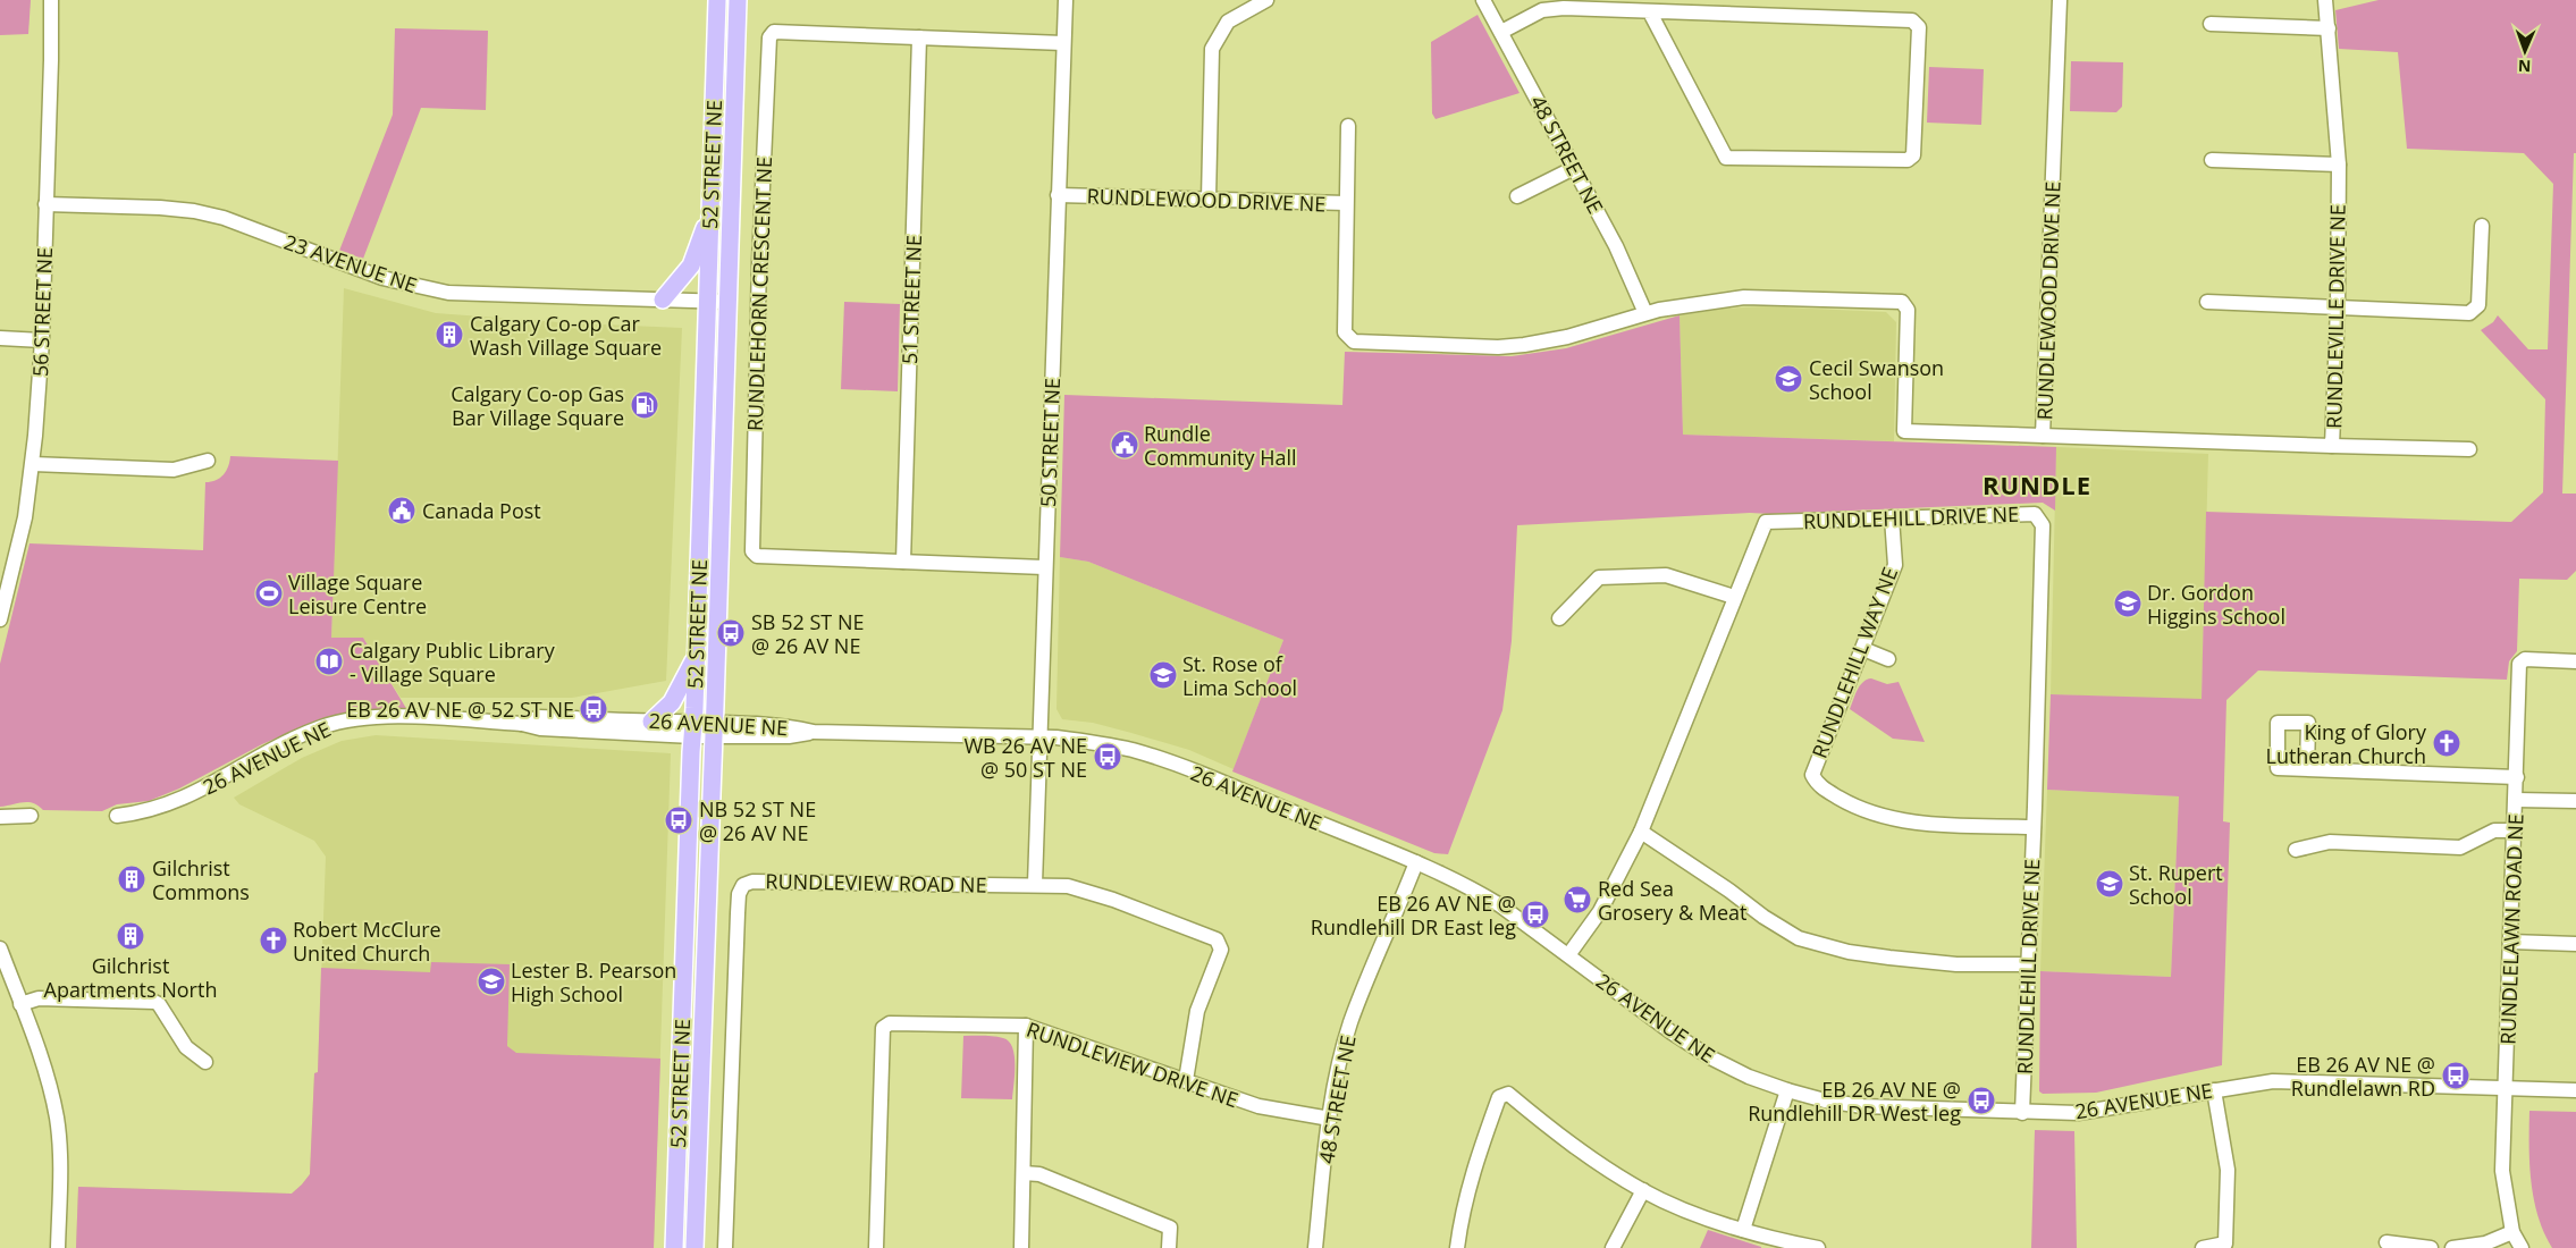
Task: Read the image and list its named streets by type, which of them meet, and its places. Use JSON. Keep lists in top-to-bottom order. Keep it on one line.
{"streets":{"main road":["52 STREET NE"],"street":["48 STREET NE","RUNDLEWOOD DRIVE NE","23 AVENUE NE","RUNDLEHORN CRESCENT NE","51 STREET NE","56 STREET NE","RUNDLEVILLE DRIVE NE","50 STREET NE","RUNDLEHILL DRIVE NE","RUNDLEHILL WAY NE","26 AVENUE NE","RUNDLEVIEW ROAD NE","RUNDLELAWN ROAD NE","RUNDLEVIEW DRIVE NE"]},"crossings":[["48 STREET NE","RUNDLEWOOD DRIVE NE"],["48 STREET NE","26 AVENUE NE"],["48 STREET NE","RUNDLEVIEW DRIVE NE"],["52 STREET NE","23 AVENUE NE"],["52 STREET NE","26 AVENUE NE"],["RUNDLEWOOD DRIVE NE","RUNDLEVILLE DRIVE NE"],["RUNDLEWOOD DRIVE NE","50 STREET NE"],["23 AVENUE NE","56 STREET NE"],["RUNDLEHORN CRESCENT NE","51 STREET NE"],["RUNDLEHORN CRESCENT NE","50 STREET NE"],["50 STREET NE","26 AVENUE NE"],["50 STREET NE","RUNDLEVIEW ROAD NE"],["RUNDLEHILL DRIVE NE","RUNDLEHILL WAY NE"],["RUNDLEHILL DRIVE NE","26 AVENUE NE"],["26 AVENUE NE","RUNDLELAWN ROAD NE"],["RUNDLEVIEW ROAD NE","RUNDLEVIEW DRIVE NE"]],"districts":["RUNDLE"],"places":{"building":["Calgary Co-op Car Wash Village Square","Gilchrist Commons","Gilchrist Apartments North"],"school or university":["Cecil Swanson School","Dr. Gordon Higgins School","St. Rose of Lima School","St. Rupert School","Lester B. Pearson High School"],"fuel station":["Calgary Co-op Gas Bar Village Square"],"public building":["Rundle Community Hall","Canada Post"],"sports":["Village Square Leisure Centre"],"bus stop":["SB 52 ST NE @ 26 AV NE","EB 26 AV NE @ 52 ST NE","WB 26 AV NE @ 50 ST NE","NB 52 ST NE @ 26 AV NE","EB 26 AV NE @ Rundlehill DR East leg","EB 26 AV NE @ Rundlelawn RD","EB 26 AV NE @ Rundlehill DR West leg"],"library":["Calgary Public Library - Village Square"],"church":["King of Glory Lutheran Church","Robert McClure United Church"],"supermarket":["Red Sea Grosery & Meat"]},"north":"bottom"}
